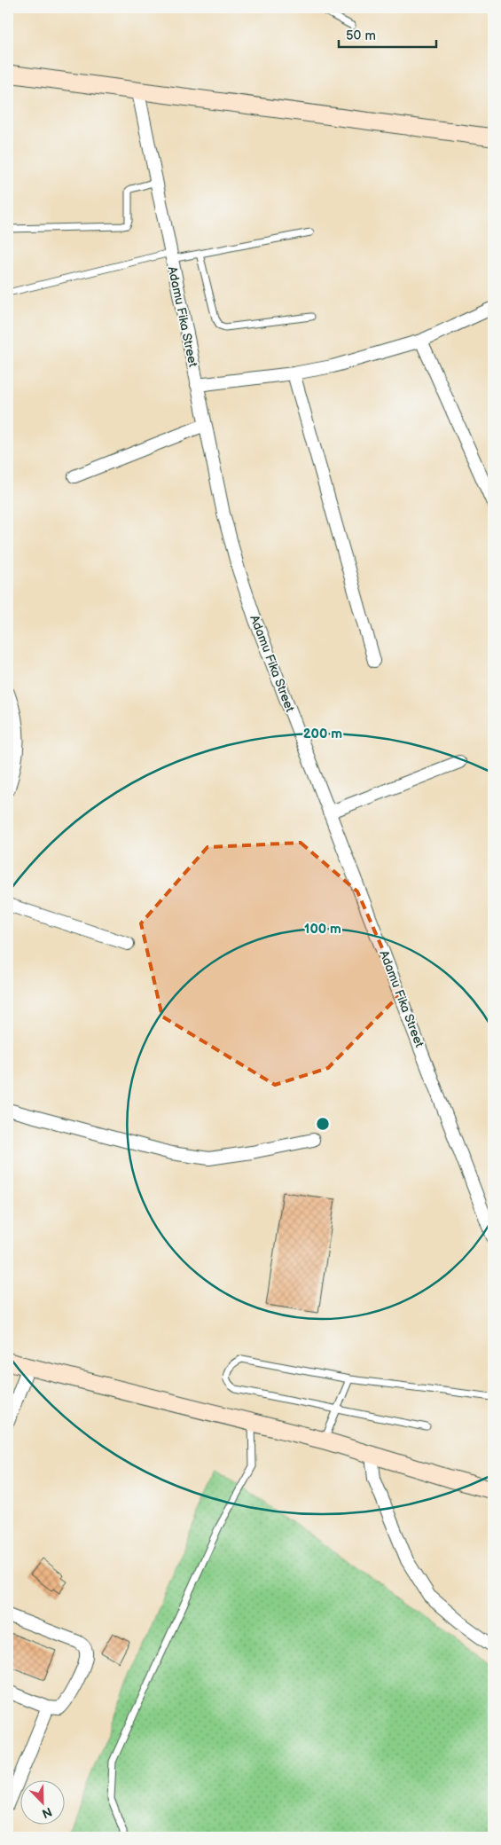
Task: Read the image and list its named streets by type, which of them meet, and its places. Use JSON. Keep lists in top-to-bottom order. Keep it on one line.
{"streets":{"street":["Adamu Fika Street"]},"scale_bar":"50 m","north":"bottom right","rings":["200 m","100 m"]}
